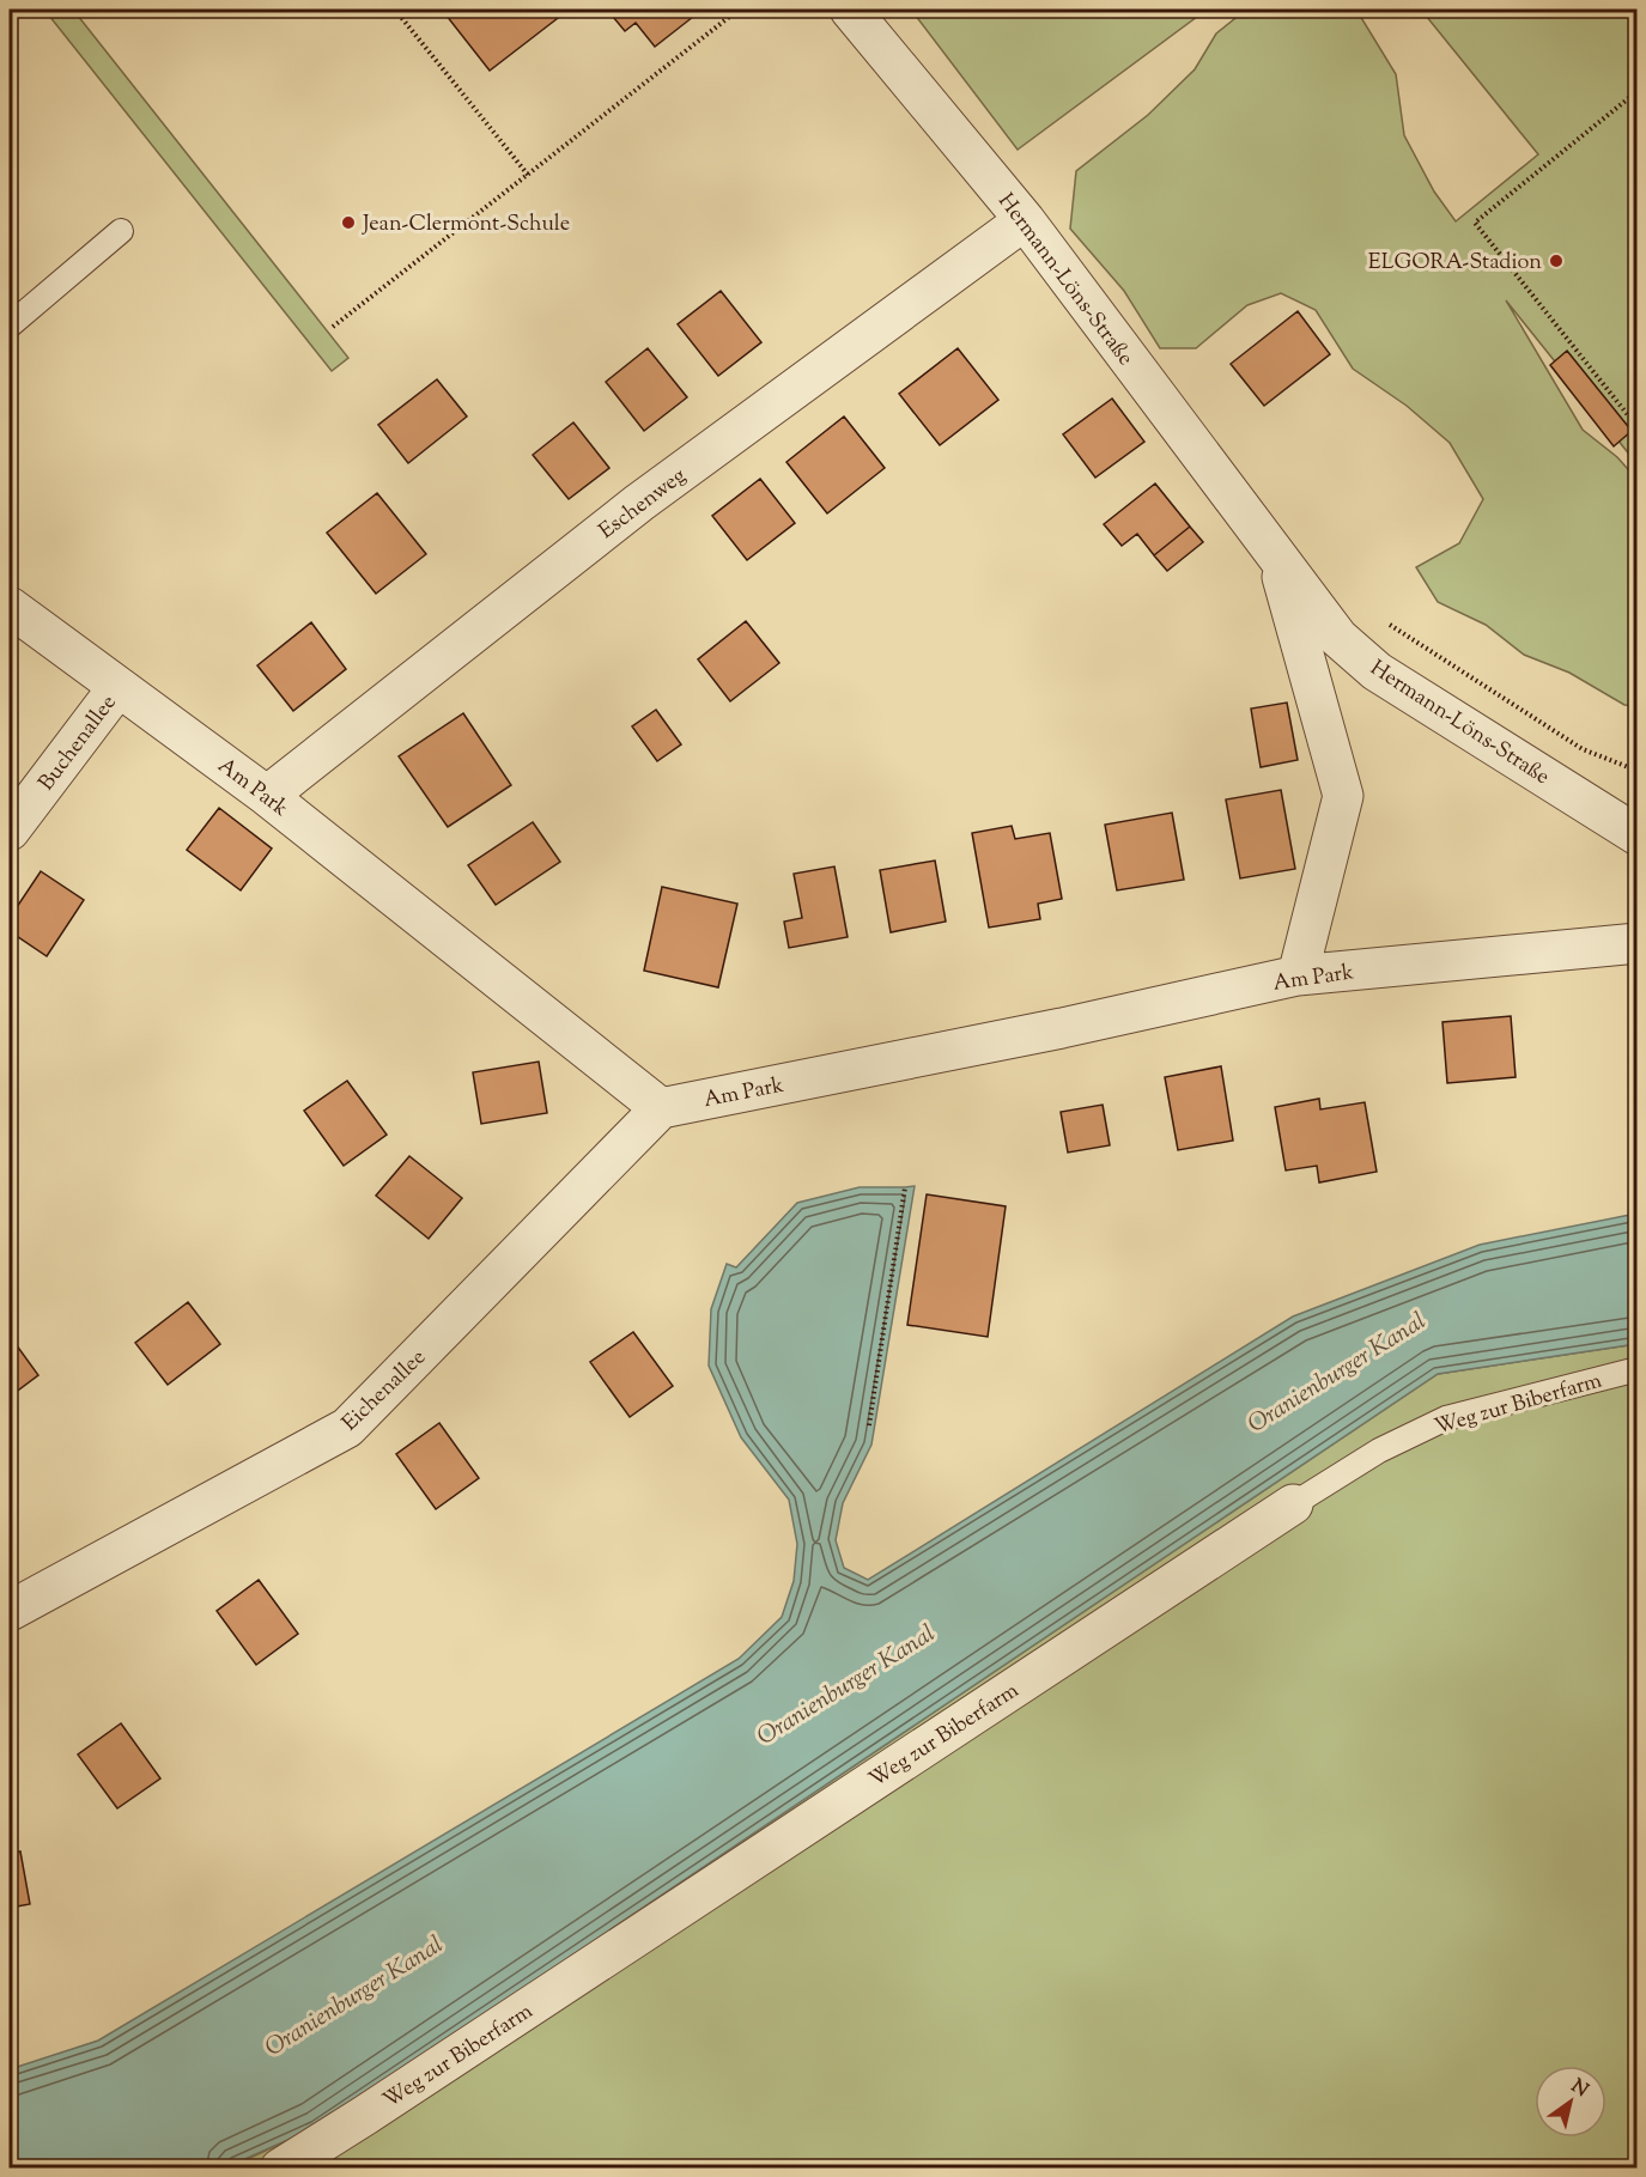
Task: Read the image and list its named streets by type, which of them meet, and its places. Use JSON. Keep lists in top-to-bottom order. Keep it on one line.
{"streets":{"street":["Hermann-Löns-Straße","Eschenweg","Buchenallee","Am Park","Eichenallee","Weg zur Biberfarm"]},"crossings":[["Hermann-Löns-Straße","Eschenweg"],["Hermann-Löns-Straße","Am Park"],["Eschenweg","Am Park"],["Buchenallee","Am Park"],["Am Park","Eichenallee"]],"water":["Oranienburger Kanal"],"places":["Jean-Clermont-Schule","ELGORA-Stadion"],"north":"top right"}
